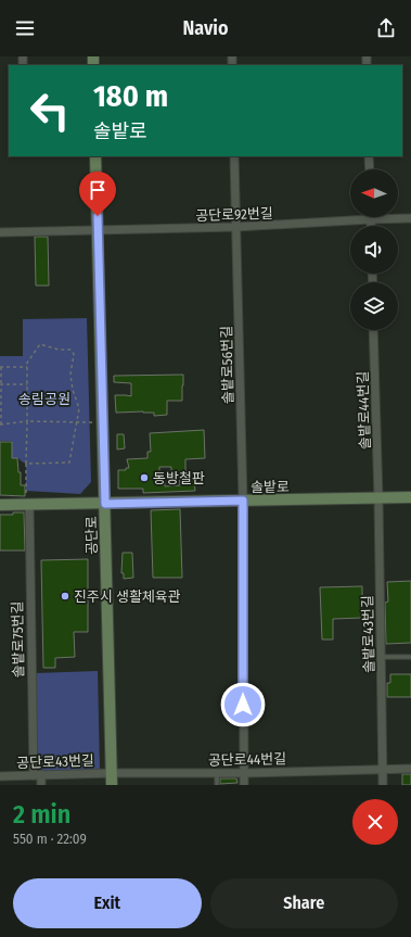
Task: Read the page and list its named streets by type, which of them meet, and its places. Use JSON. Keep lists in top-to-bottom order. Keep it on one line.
{"streets":{"street":["공단로92번길","솔밭로56번길","솔밭로44번길","솔밭로","공단로","솔밭로43번길","솔밭로75번길","공단로44번길","공단로43번길"]},"crossings":[["공단로92번길","솔밭로56번길"],["공단로92번길","공단로"],["솔밭로56번길","솔밭로"],["솔밭로56번길","공단로44번길"],["솔밭로44번길","솔밭로"],["솔밭로44번길","솔밭로43번길"],["솔밭로","공단로"],["솔밭로","솔밭로43번길"],["솔밭로","솔밭로75번길"],["공단로","공단로44번길"],["공단로","공단로43번길"],["솔밭로43번길","공단로44번길"],["솔밭로75번길","공단로43번길"],["공단로44번길","공단로43번길"]],"parks":["송림공원"],"places":["동방철판","진주시 생활체육관"],"north":"left","page":{"header":"Navio","turn":["180 m","솔밭로"],"heading":["2 min","550 m · 22:09"],"buttons":["Exit","Share"]}}
